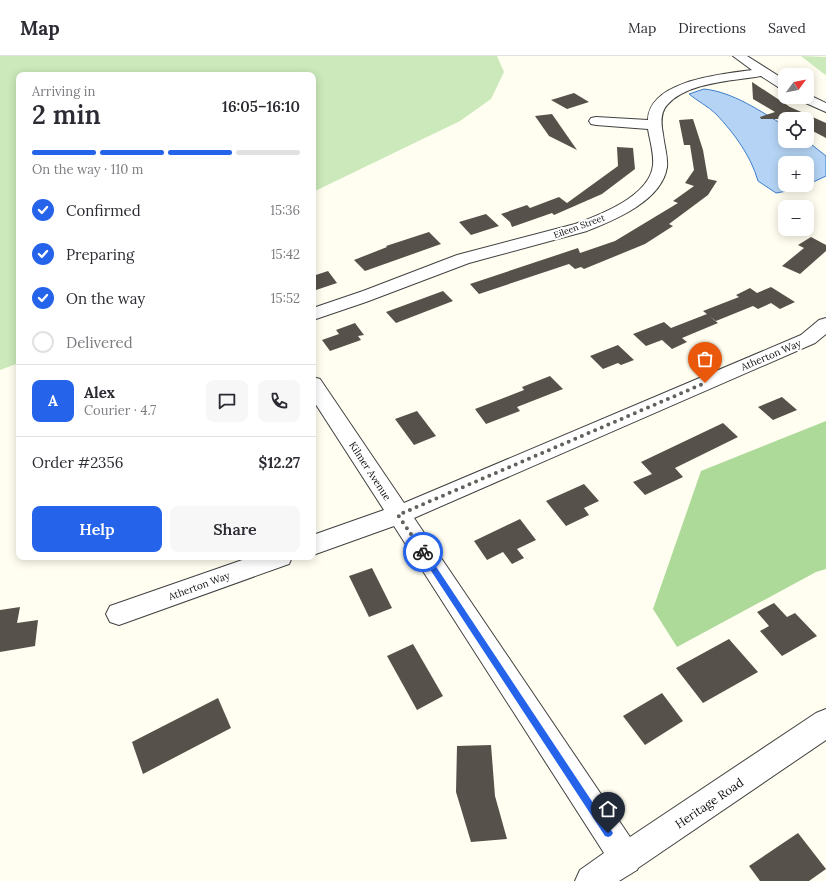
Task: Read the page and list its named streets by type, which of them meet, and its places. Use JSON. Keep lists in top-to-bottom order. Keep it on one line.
{"streets":{"street":["Eileen Street","Atherton Way","Kilmer Avenue","Heritage Road"]},"crossings":[["Atherton Way","Kilmer Avenue"],["Kilmer Avenue","Heritage Road"]],"north":"top right","page":{"header":"Map","nav":["Map","Directions","Saved"],"map_buttons":["+","−"],"heading":["2 min","Arriving in","16:05–16:10"],"panel":["Alex","Courier · 4.7","Order #2356","$12.27"],"bar":"On the way · 110 m","list":[["Confirmed","15:36"],["Preparing","15:42"],["On the way","15:52"],"Delivered"],"round":"A","buttons":["Help","Share"]}}
